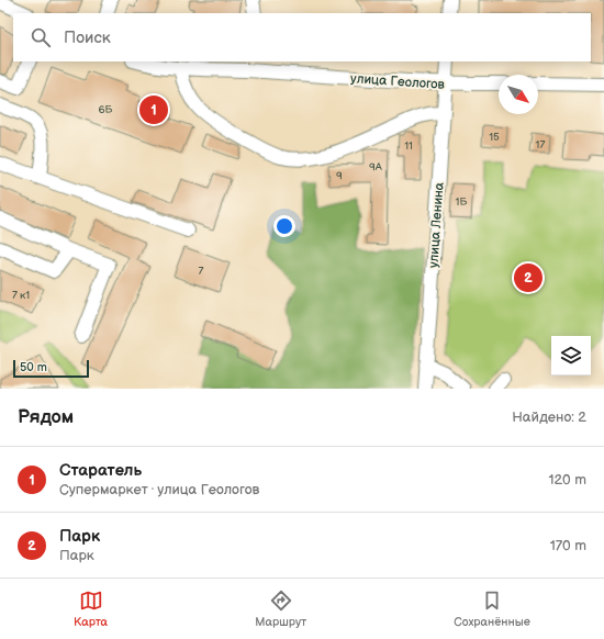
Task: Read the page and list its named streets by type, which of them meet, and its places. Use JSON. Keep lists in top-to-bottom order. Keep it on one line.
{"streets":{"street":["улица Геологов","улица Ленина"]},"crossings":[["улица Геологов","улица Ленина"]],"house_numbers":["6Б","15","17","11","9А","9","1Б","7","7 к1"],"scale_bar":"50 m","north":"bottom right","page":{"search":"Поиск","pins":["1","2"],"scale":"50 m","heading":["Рядом","Найдено: 2"],"list":[{"mark":"1","name":"Старатель","note":"Супермаркет · улица Геологов","value":"120 m"},{"mark":"2","name":"Парк","note":"Парк","value":"170 m"}],"nav":["Карта","Маршрут","Сохранённые"]}}
